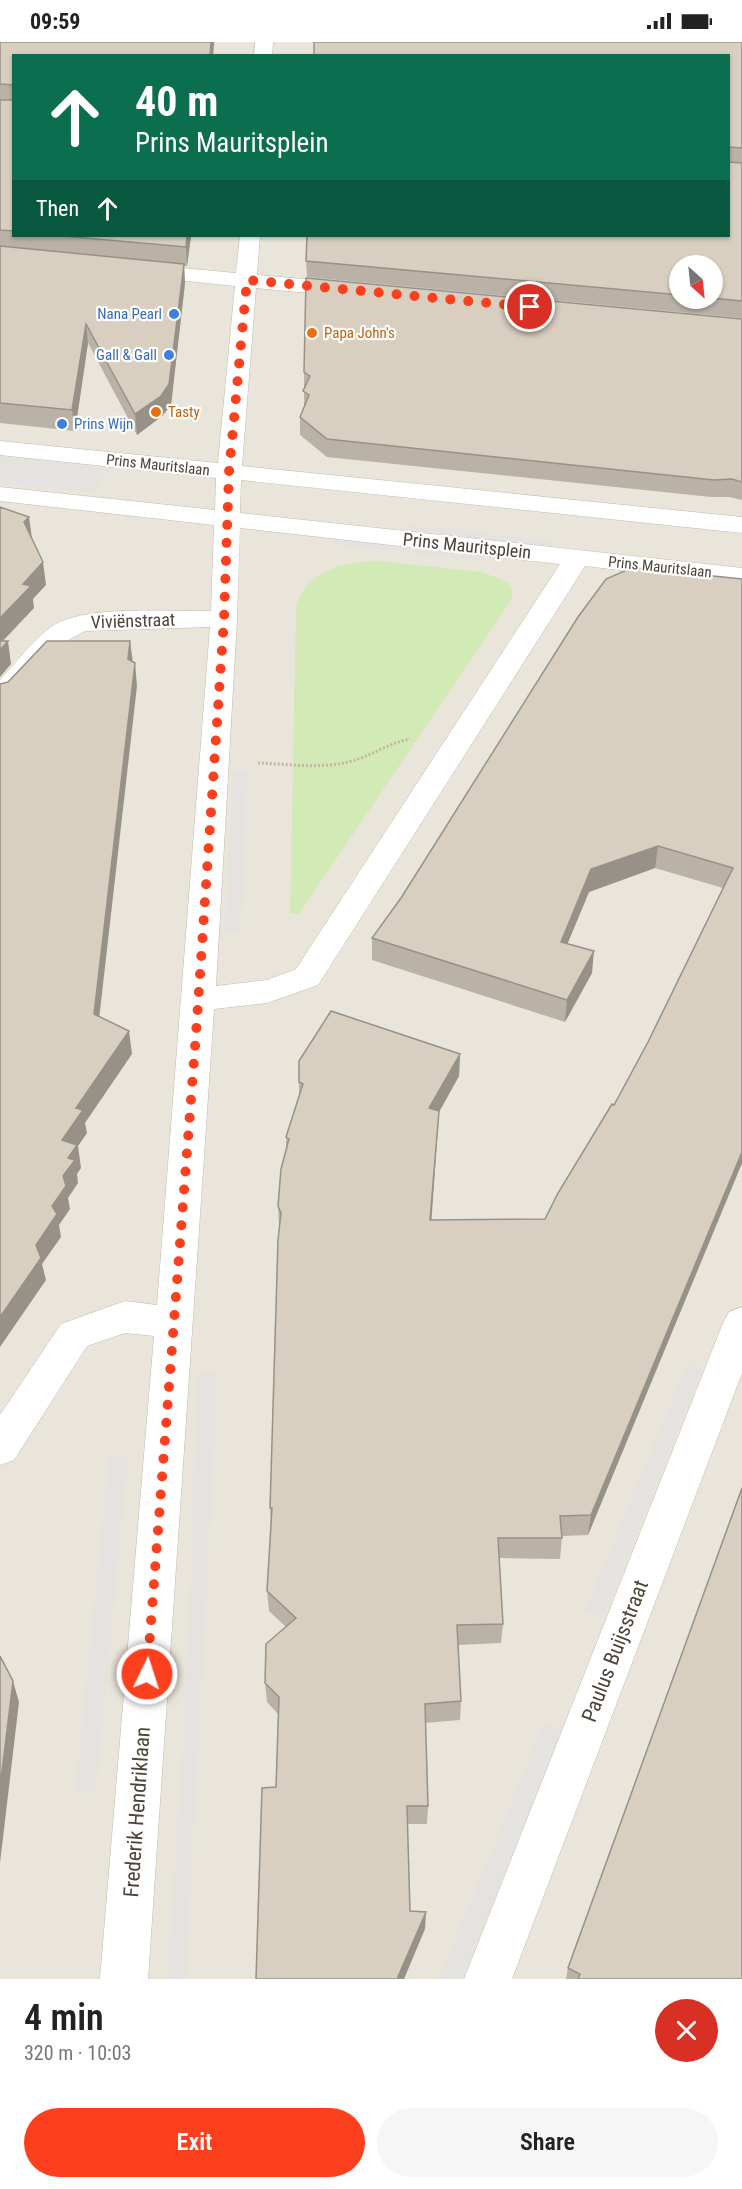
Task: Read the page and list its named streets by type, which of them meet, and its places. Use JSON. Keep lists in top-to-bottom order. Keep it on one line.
{"streets":{"street":["Prins Mauritslaan","Prins Mauritsplein","Viviënstraat","Paulus Buijsstraat","Frederik Hendriklaan"]},"crossings":[["Prins Mauritslaan","Prins Mauritsplein"]],"places":["Nana Pearl","Papa John's","Gall & Gall","Tasty","Prins Wijn"],"north":"bottom right","page":{"status":"09:59","turn":["40 m","Prins Mauritsplein"],"then":"Then","heading":["4 min","320 m · 10:03"],"buttons":["Exit","Share"]}}
